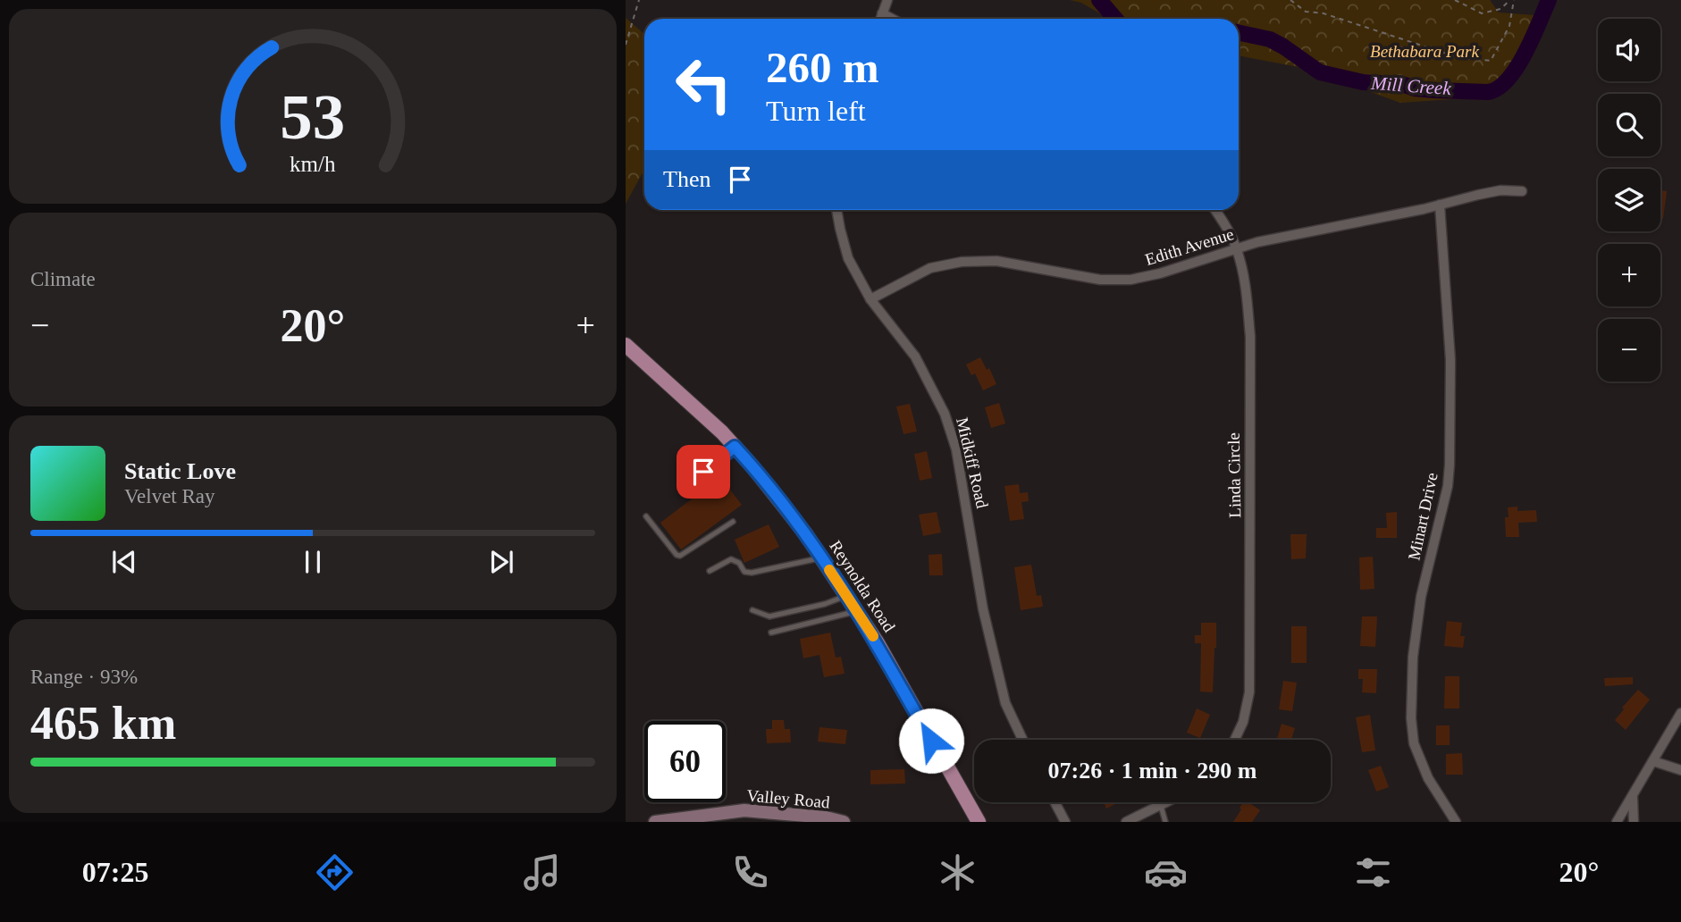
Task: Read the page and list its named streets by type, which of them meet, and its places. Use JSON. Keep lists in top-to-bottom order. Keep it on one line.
{"streets":{"main road":["Reynolda Road"],"street":["Edith Avenue","Midkiff Road","Linda Circle","Minart Drive","Valley Road"]},"crossings":[["Edith Avenue","Midkiff Road"],["Edith Avenue","Linda Circle"],["Edith Avenue","Minart Drive"]],"water":["Mill Creek"],"parks":["Bethabara Park"],"page":{"map_buttons":["+","−"],"turn":["260 m","Turn left"],"then":"Then","tile":["Climate",["Range · 93%","465 km"]],"heat":["−","20°","+"],"song":["Static Love","Velvet Ray"],"limit":"60","trip":"07:26 · 1 min · 290 m","tabs":["07:25","20°"],"gauge":["53","km/h"]}}
